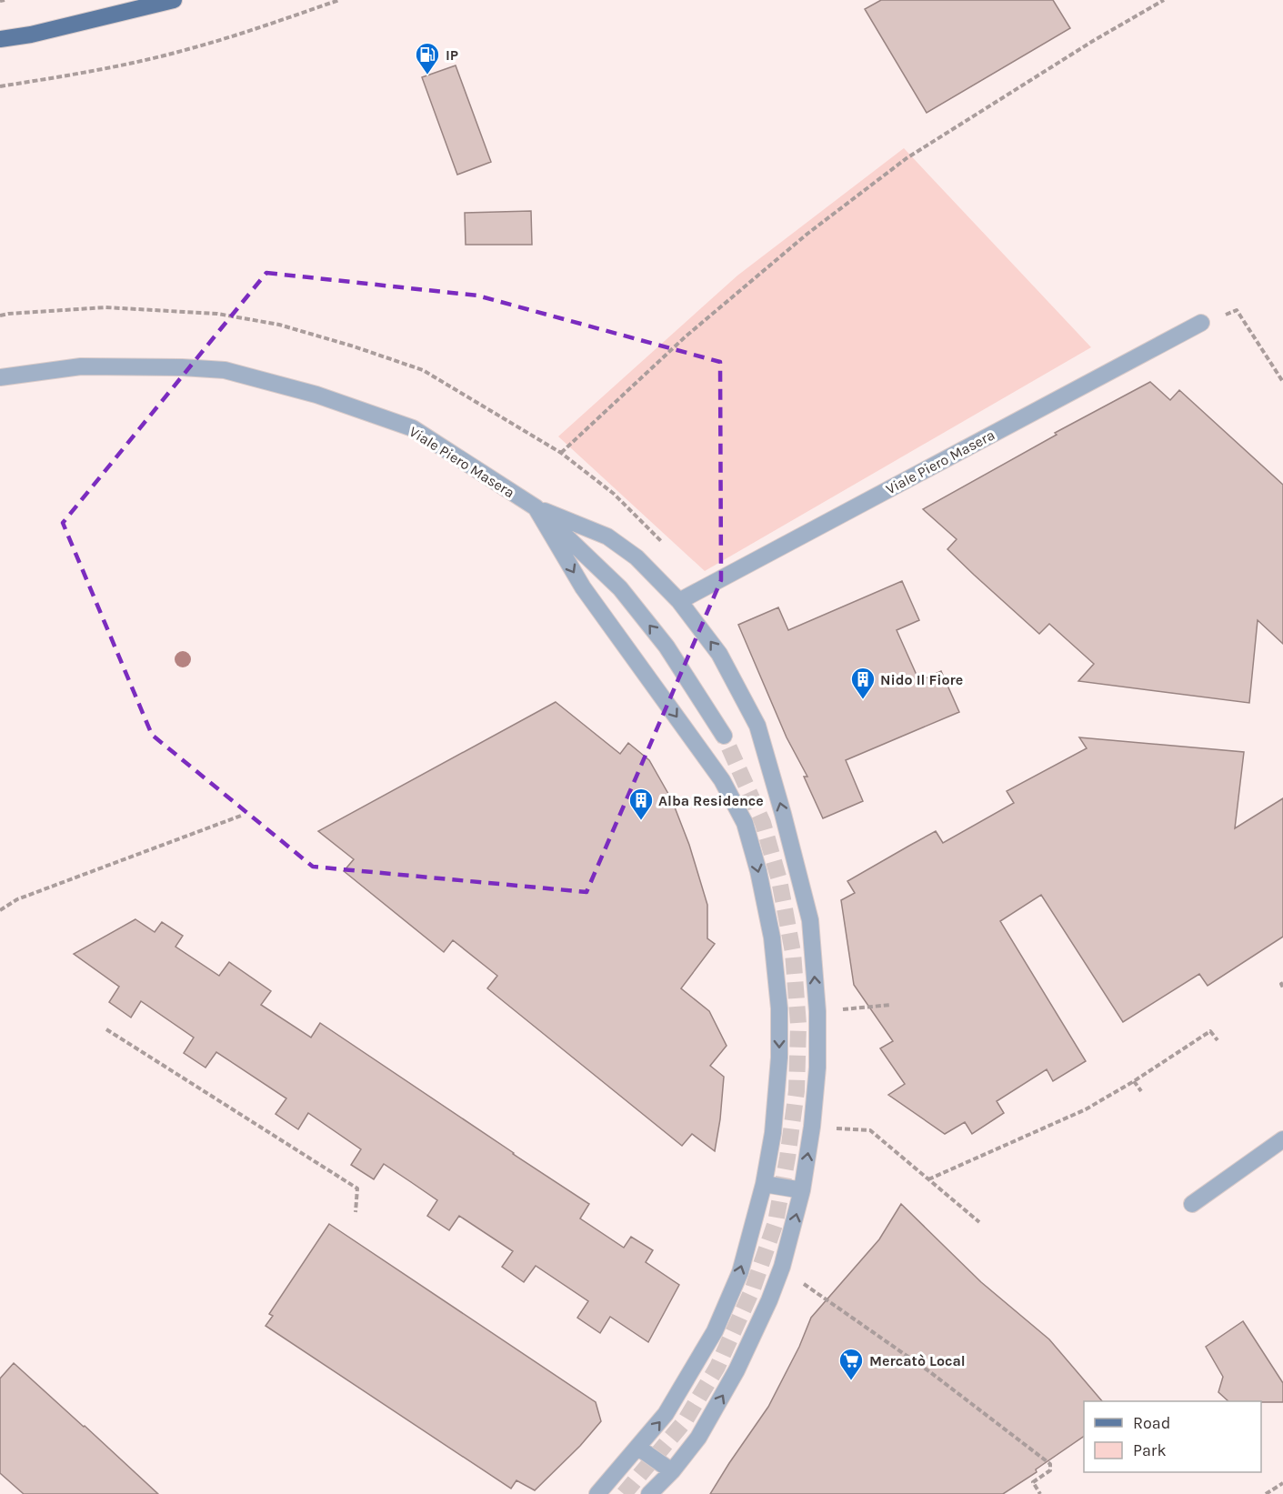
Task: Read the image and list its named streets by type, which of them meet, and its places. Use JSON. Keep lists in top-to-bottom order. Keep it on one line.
{"streets":{"street":["Viale Piero Masera"]},"places":{"fuel station":["IP"],"building":["Nido Il Fiore","Alba Residence"],"supermarket":["Mercatò Local"]},"legend":["Road","Park"]}
